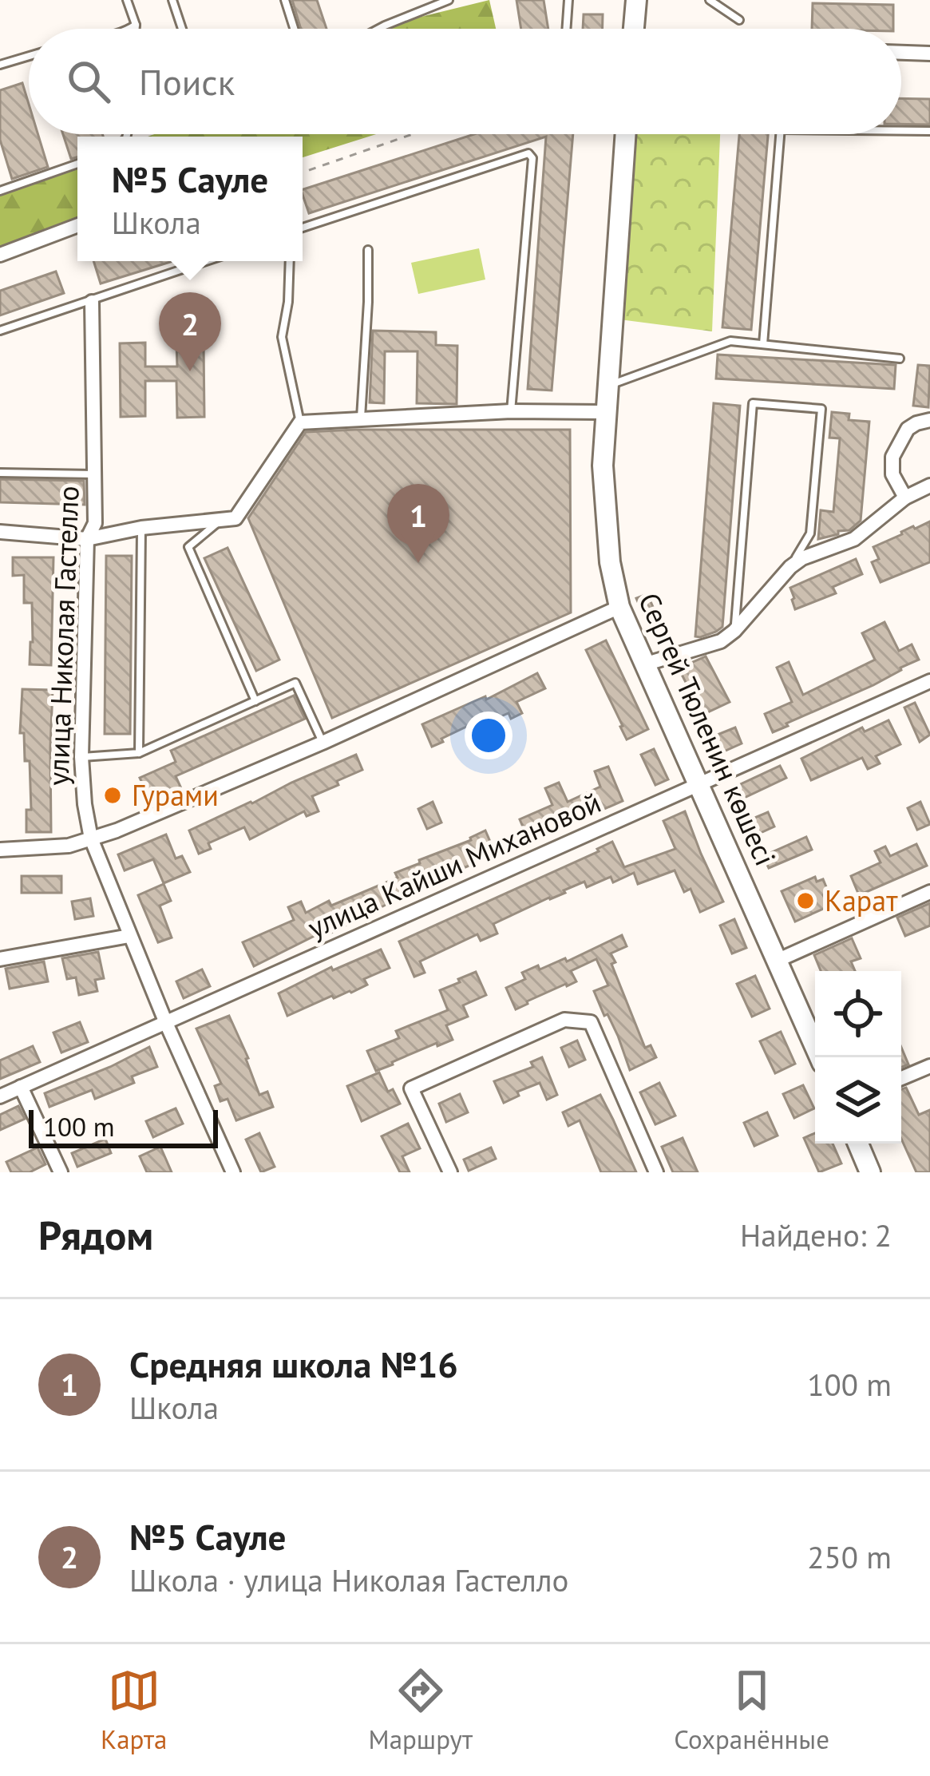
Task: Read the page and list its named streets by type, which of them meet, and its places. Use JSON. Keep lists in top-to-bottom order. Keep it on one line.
{"streets":{"main road":["Сергей Тюленин көшесі"],"street":["улица Николая Гастелло","улица Кайши Михановой"]},"crossings":[["улица Николая Гастелло","улица Кайши Михановой"],["Сергей Тюленин көшесі","улица Кайши Михановой"]],"places":["Гурами","Карат"],"scale_bar":"100 m","page":{"search":"Поиск","popup":["№5 Сауле","Школа"],"pins":["2","1"],"scale":"100 m","heading":["Рядом","Найдено: 2"],"list":[{"mark":"1","name":"Средняя школа №16","note":"Школа","value":"100 m"},{"mark":"2","name":"№5 Сауле","note":"Школа · улица Николая Гастелло","value":"250 m"}],"nav":["Карта","Маршрут","Сохранённые"]}}
